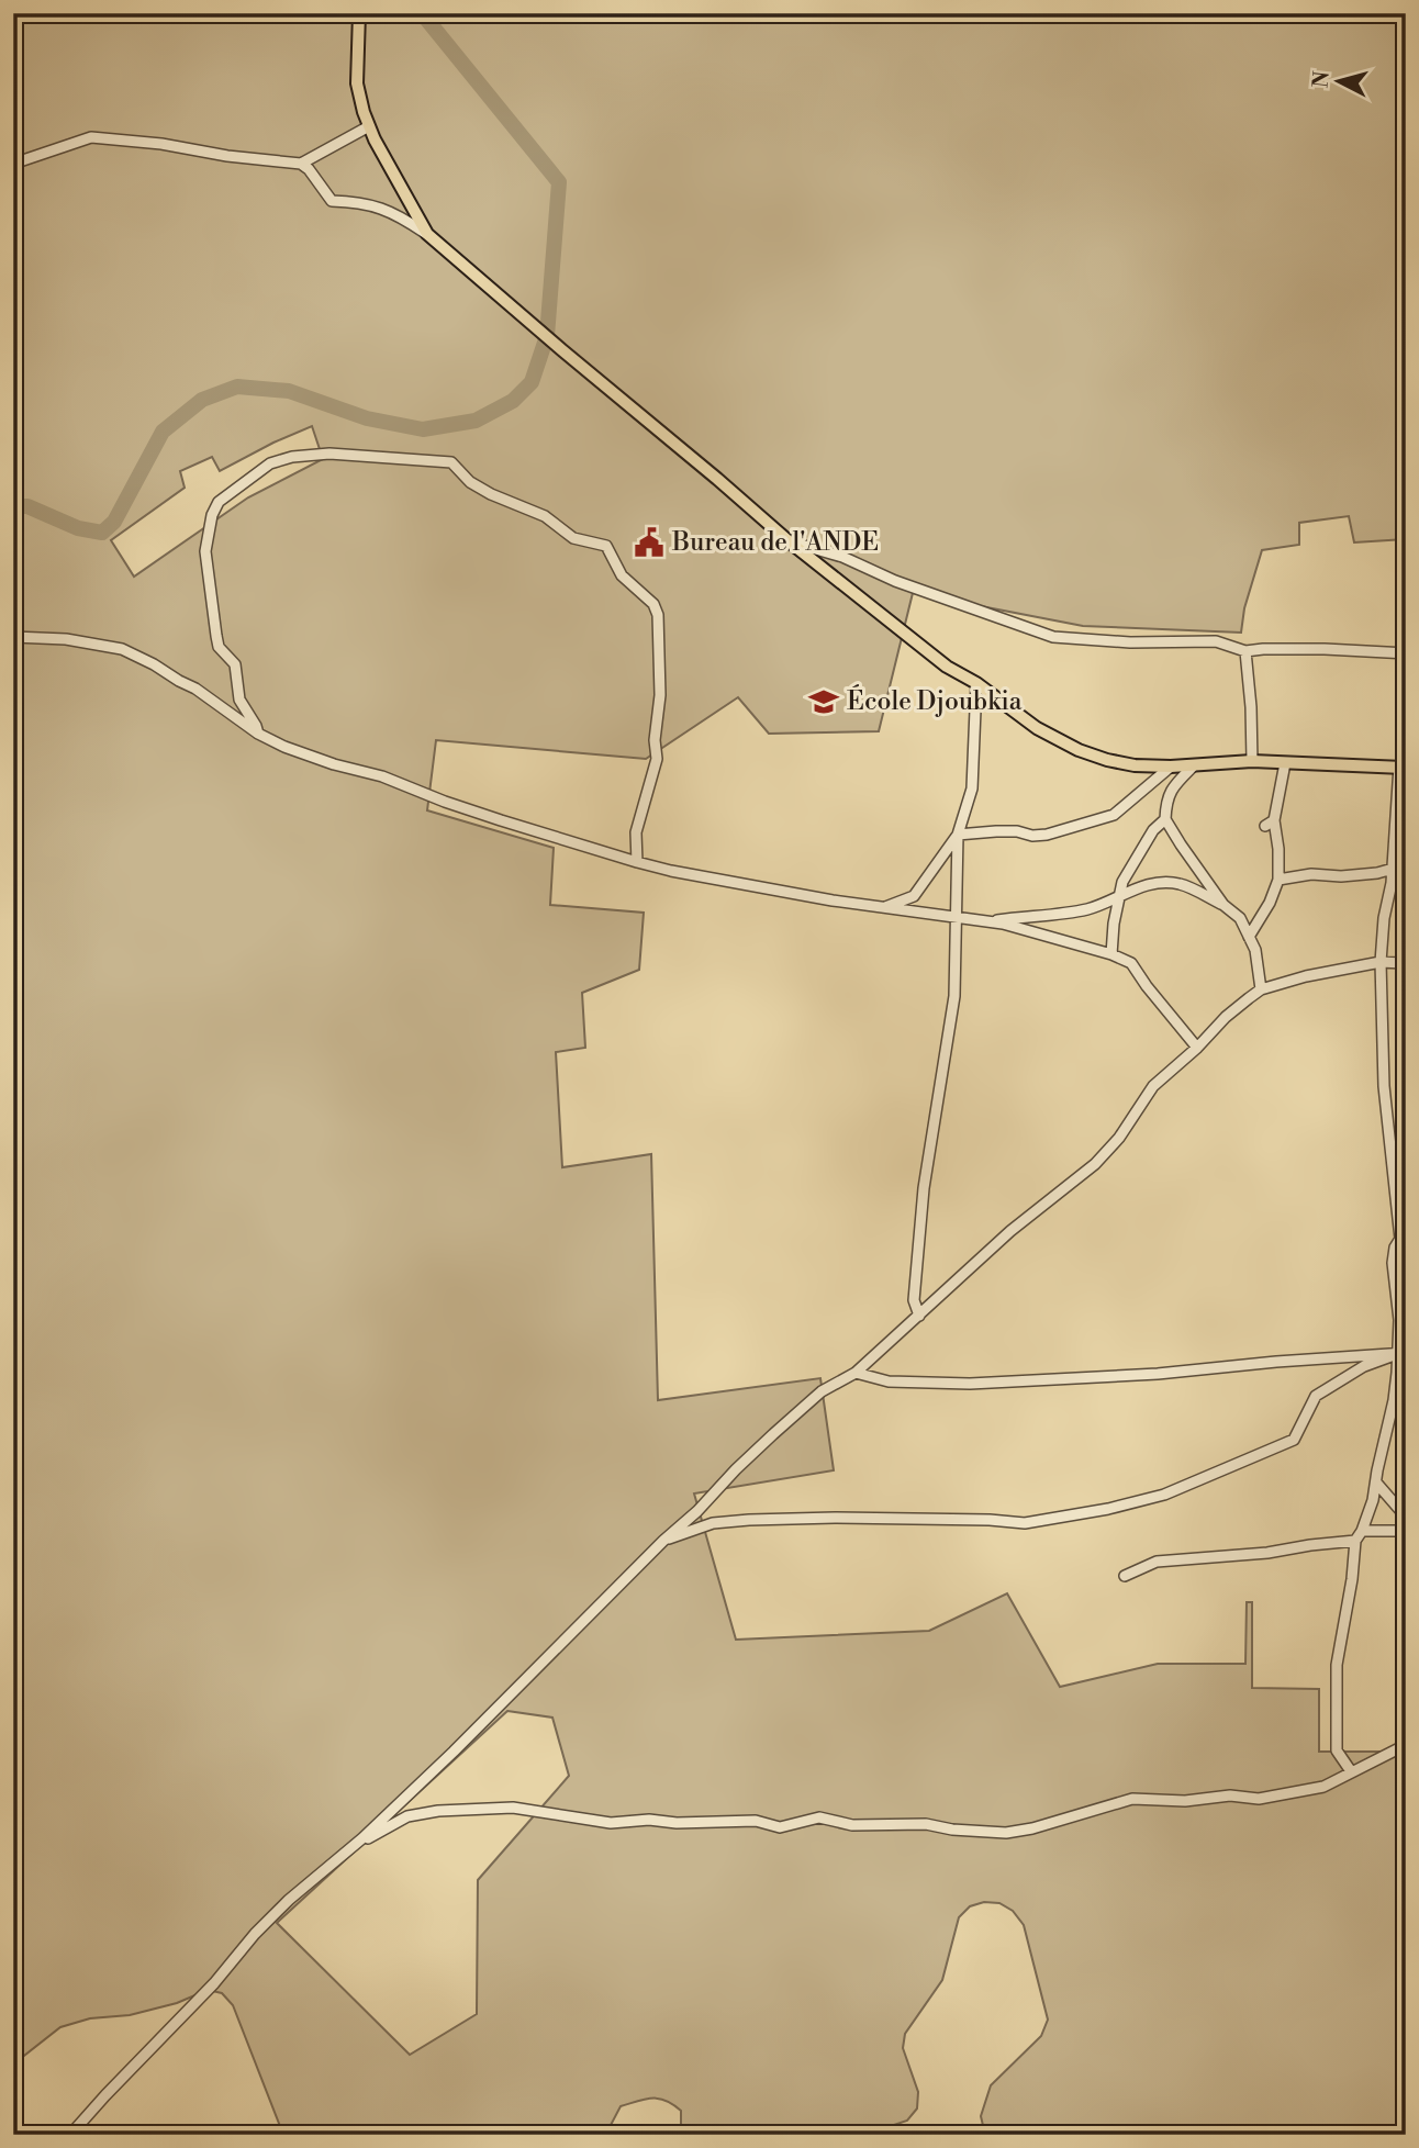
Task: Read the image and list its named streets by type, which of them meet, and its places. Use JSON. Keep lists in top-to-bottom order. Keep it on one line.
{"places":{"public building":["Bureau de l'ANDE"],"school or university":["École Djoubkia"]},"north":"left"}
